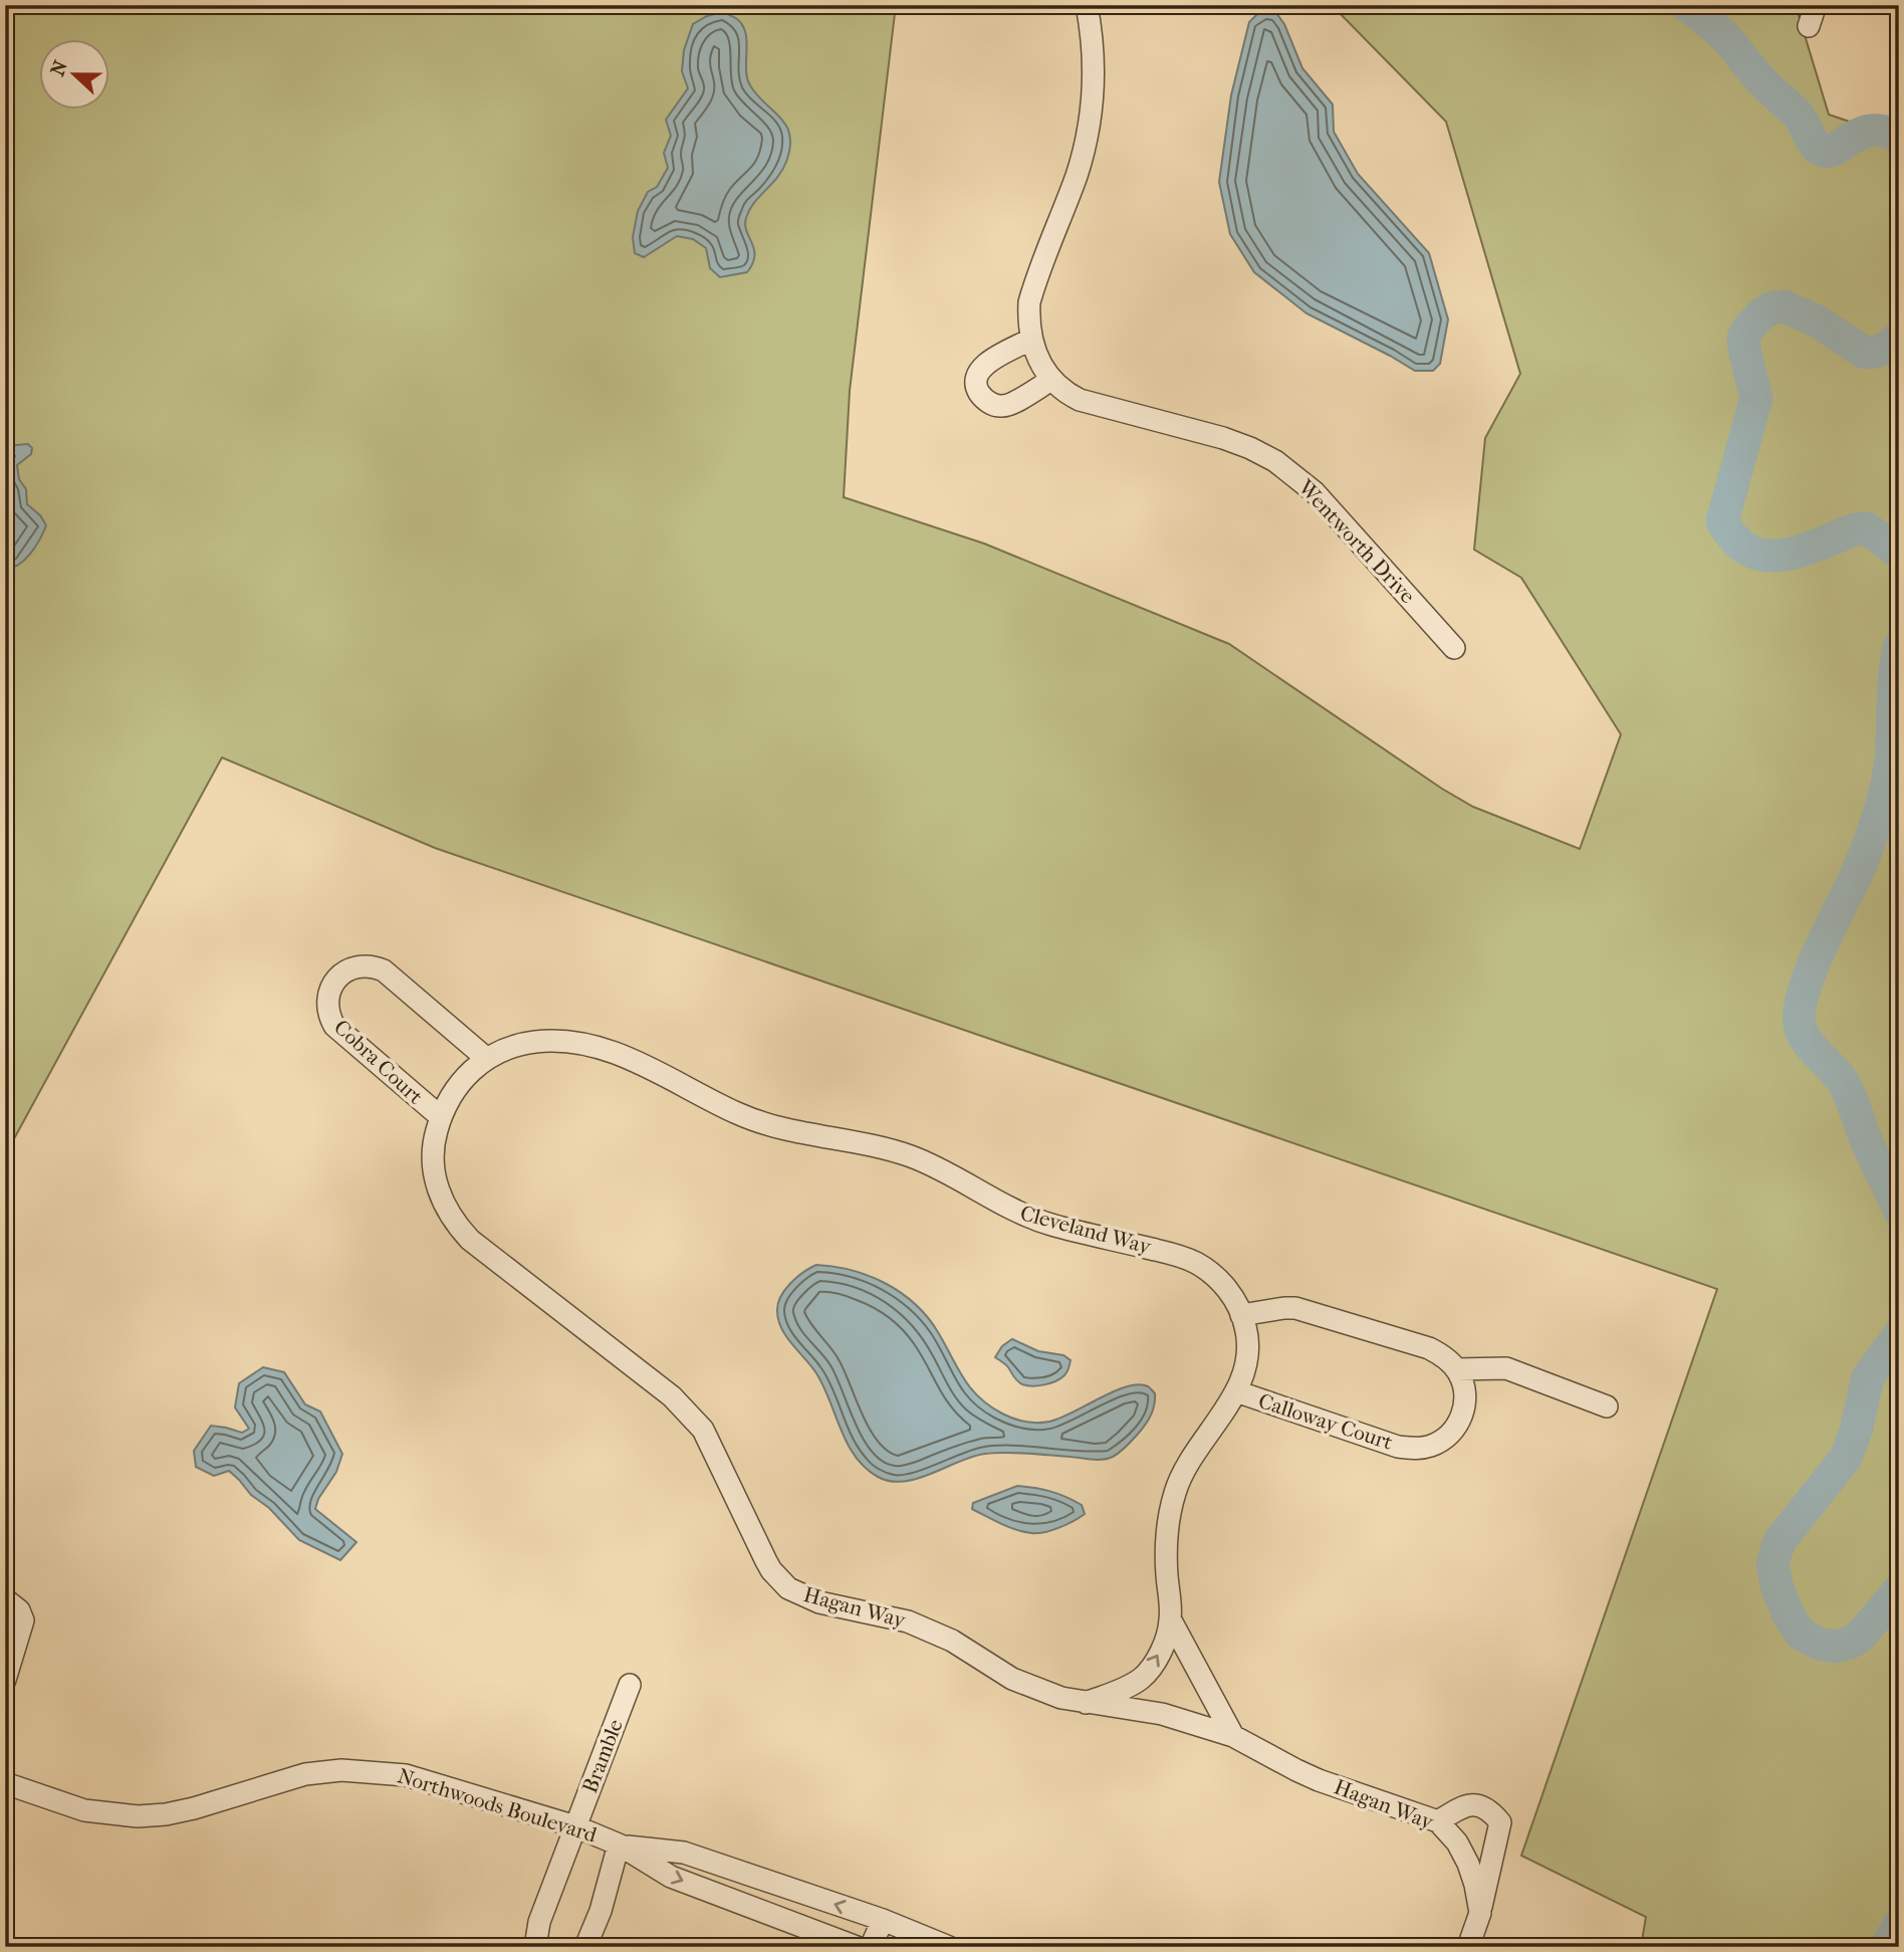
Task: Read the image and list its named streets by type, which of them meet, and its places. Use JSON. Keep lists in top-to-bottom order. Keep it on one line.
{"streets":{"street":["Wentworth Drive","Cobra Court","Cleveland Way","Calloway Court","Hagan Way","Bramble","Northwoods Boulevard"]},"crossings":[["Cobra Court","Cleveland Way"],["Cobra Court","Hagan Way"],["Cleveland Way","Calloway Court"],["Cleveland Way","Hagan Way"],["Bramble","Northwoods Boulevard"]],"north":"left"}
